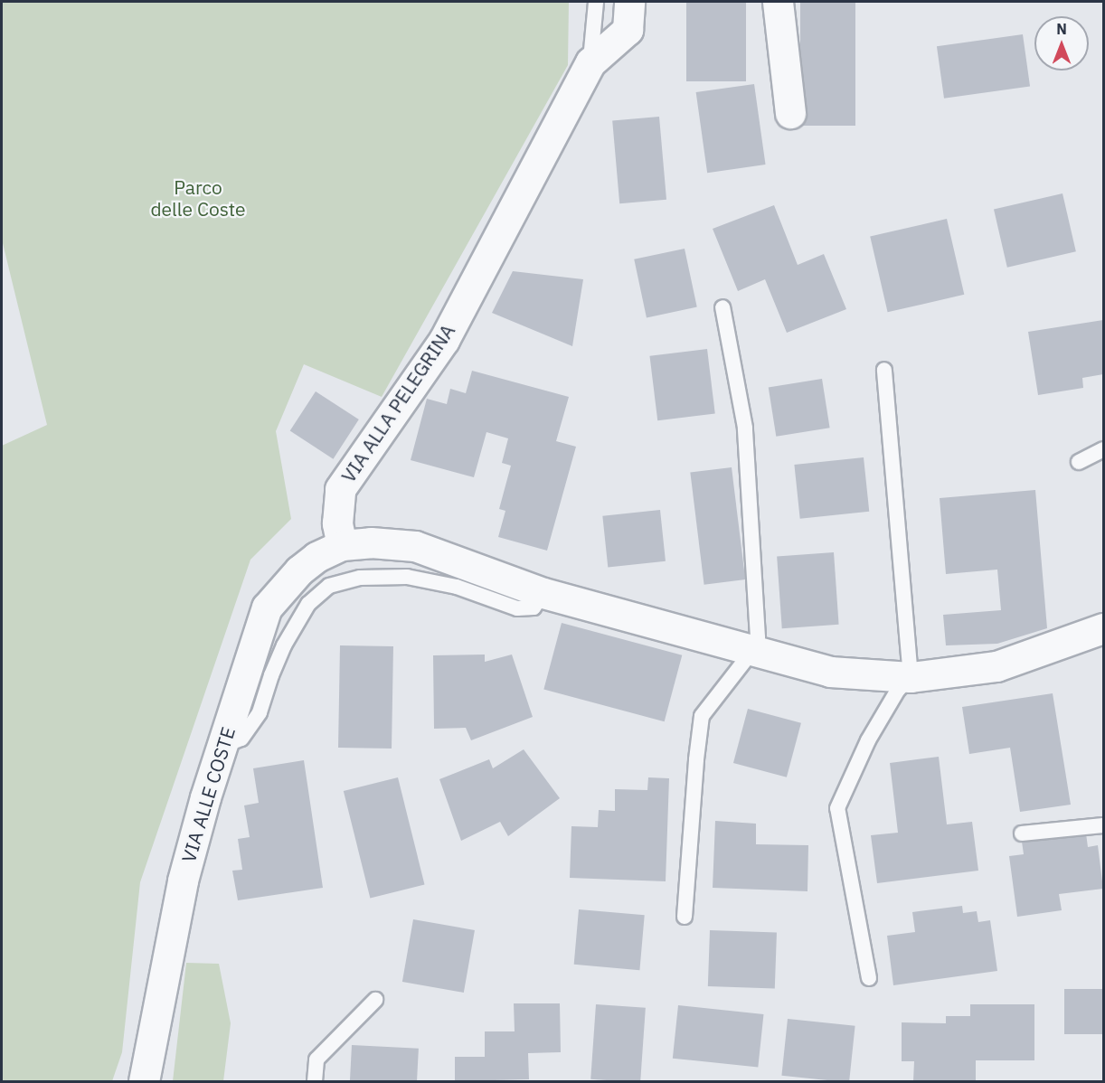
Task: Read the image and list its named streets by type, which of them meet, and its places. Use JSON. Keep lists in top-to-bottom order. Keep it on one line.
{"streets":{"street":["VIA ALLA PELEGRINA","VIA ALLE COSTE"]},"crossings":[["VIA ALLA PELEGRINA","VIA ALLE COSTE"]],"parks":["Parco delle Coste"],"north":"top"}
